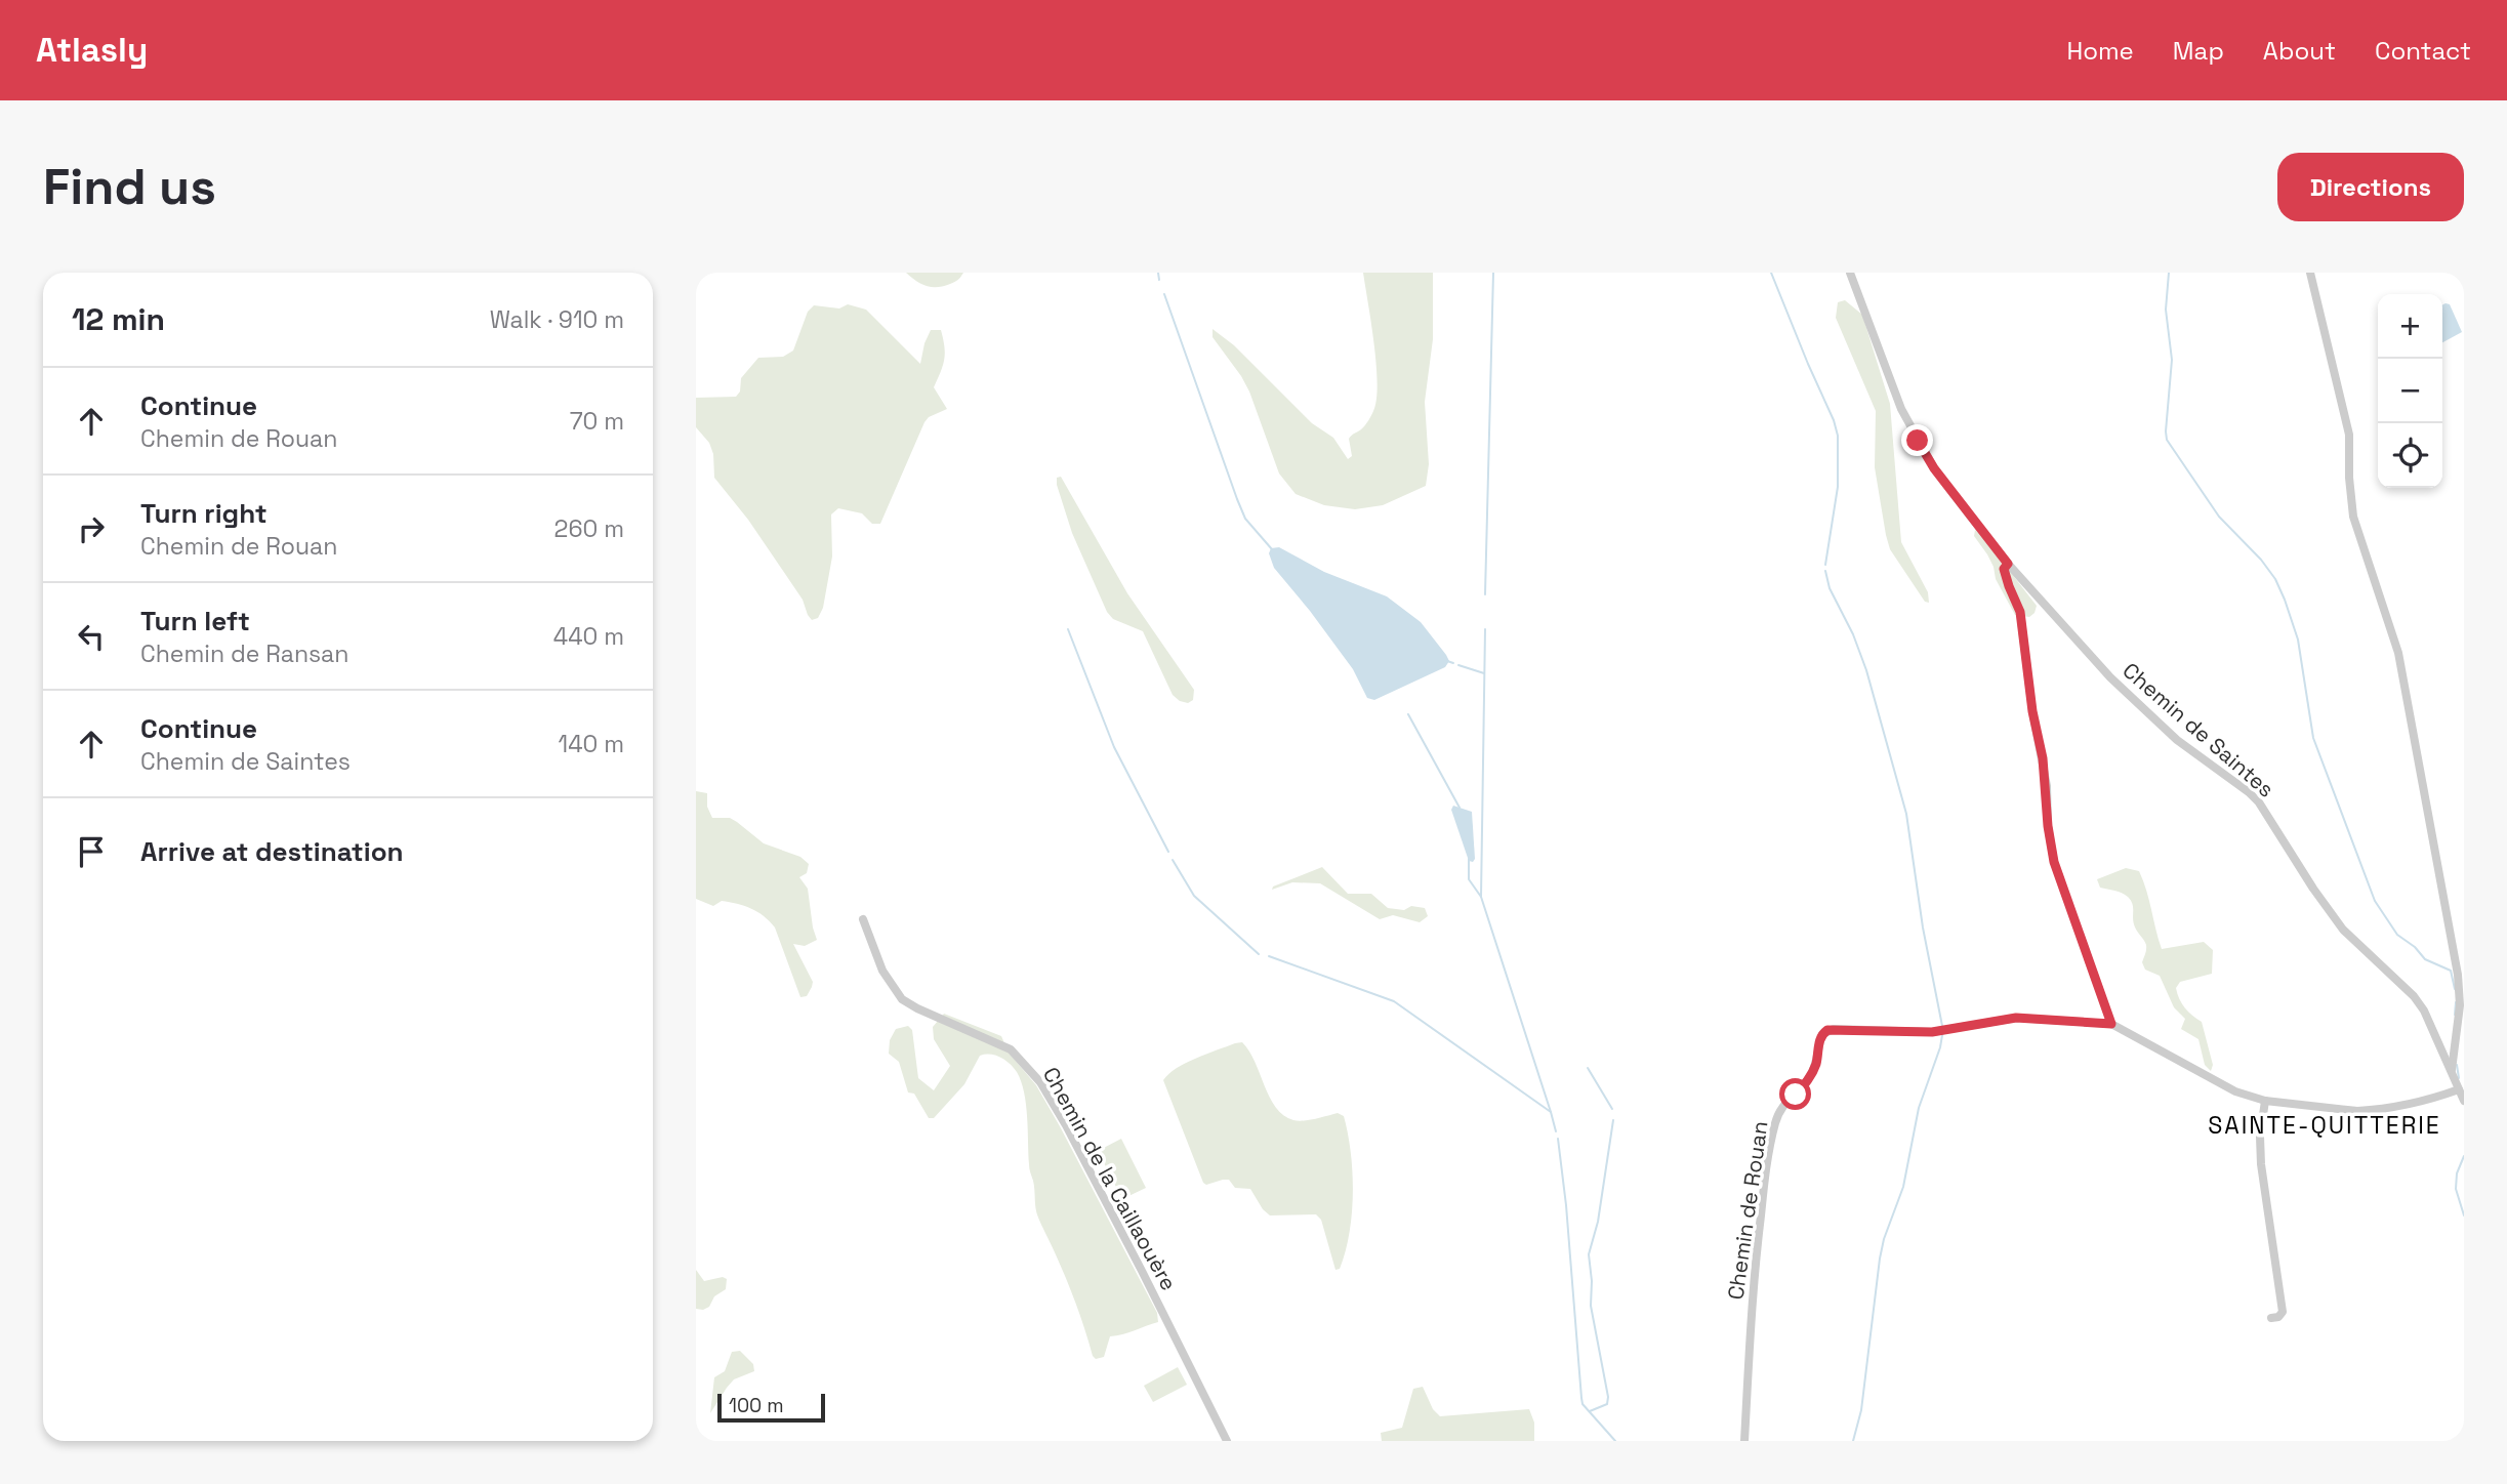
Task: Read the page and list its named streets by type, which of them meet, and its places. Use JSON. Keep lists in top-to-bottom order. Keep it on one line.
{"streets":{"street":["Chemin de Saintes","Chemin de la Caillaouère","Chemin de Rouan"]},"districts":["SAINTE-QUITTERIE"],"scale_bar":"100 m","page":{"header":"Atlasly","nav":["Home","Map","About","Contact"],"buttons":"Directions","title":"Find us","heading":["12 min","Walk · 910 m"],"map_buttons":["+","−"],"list":[["Continue","Chemin de Rouan","70 m"],["Turn right","Chemin de Rouan","260 m"],["Turn left","Chemin de Ransan","440 m"],["Continue","Chemin de Saintes","140 m"],"Arrive at destination"],"scale":"100 m"}}
